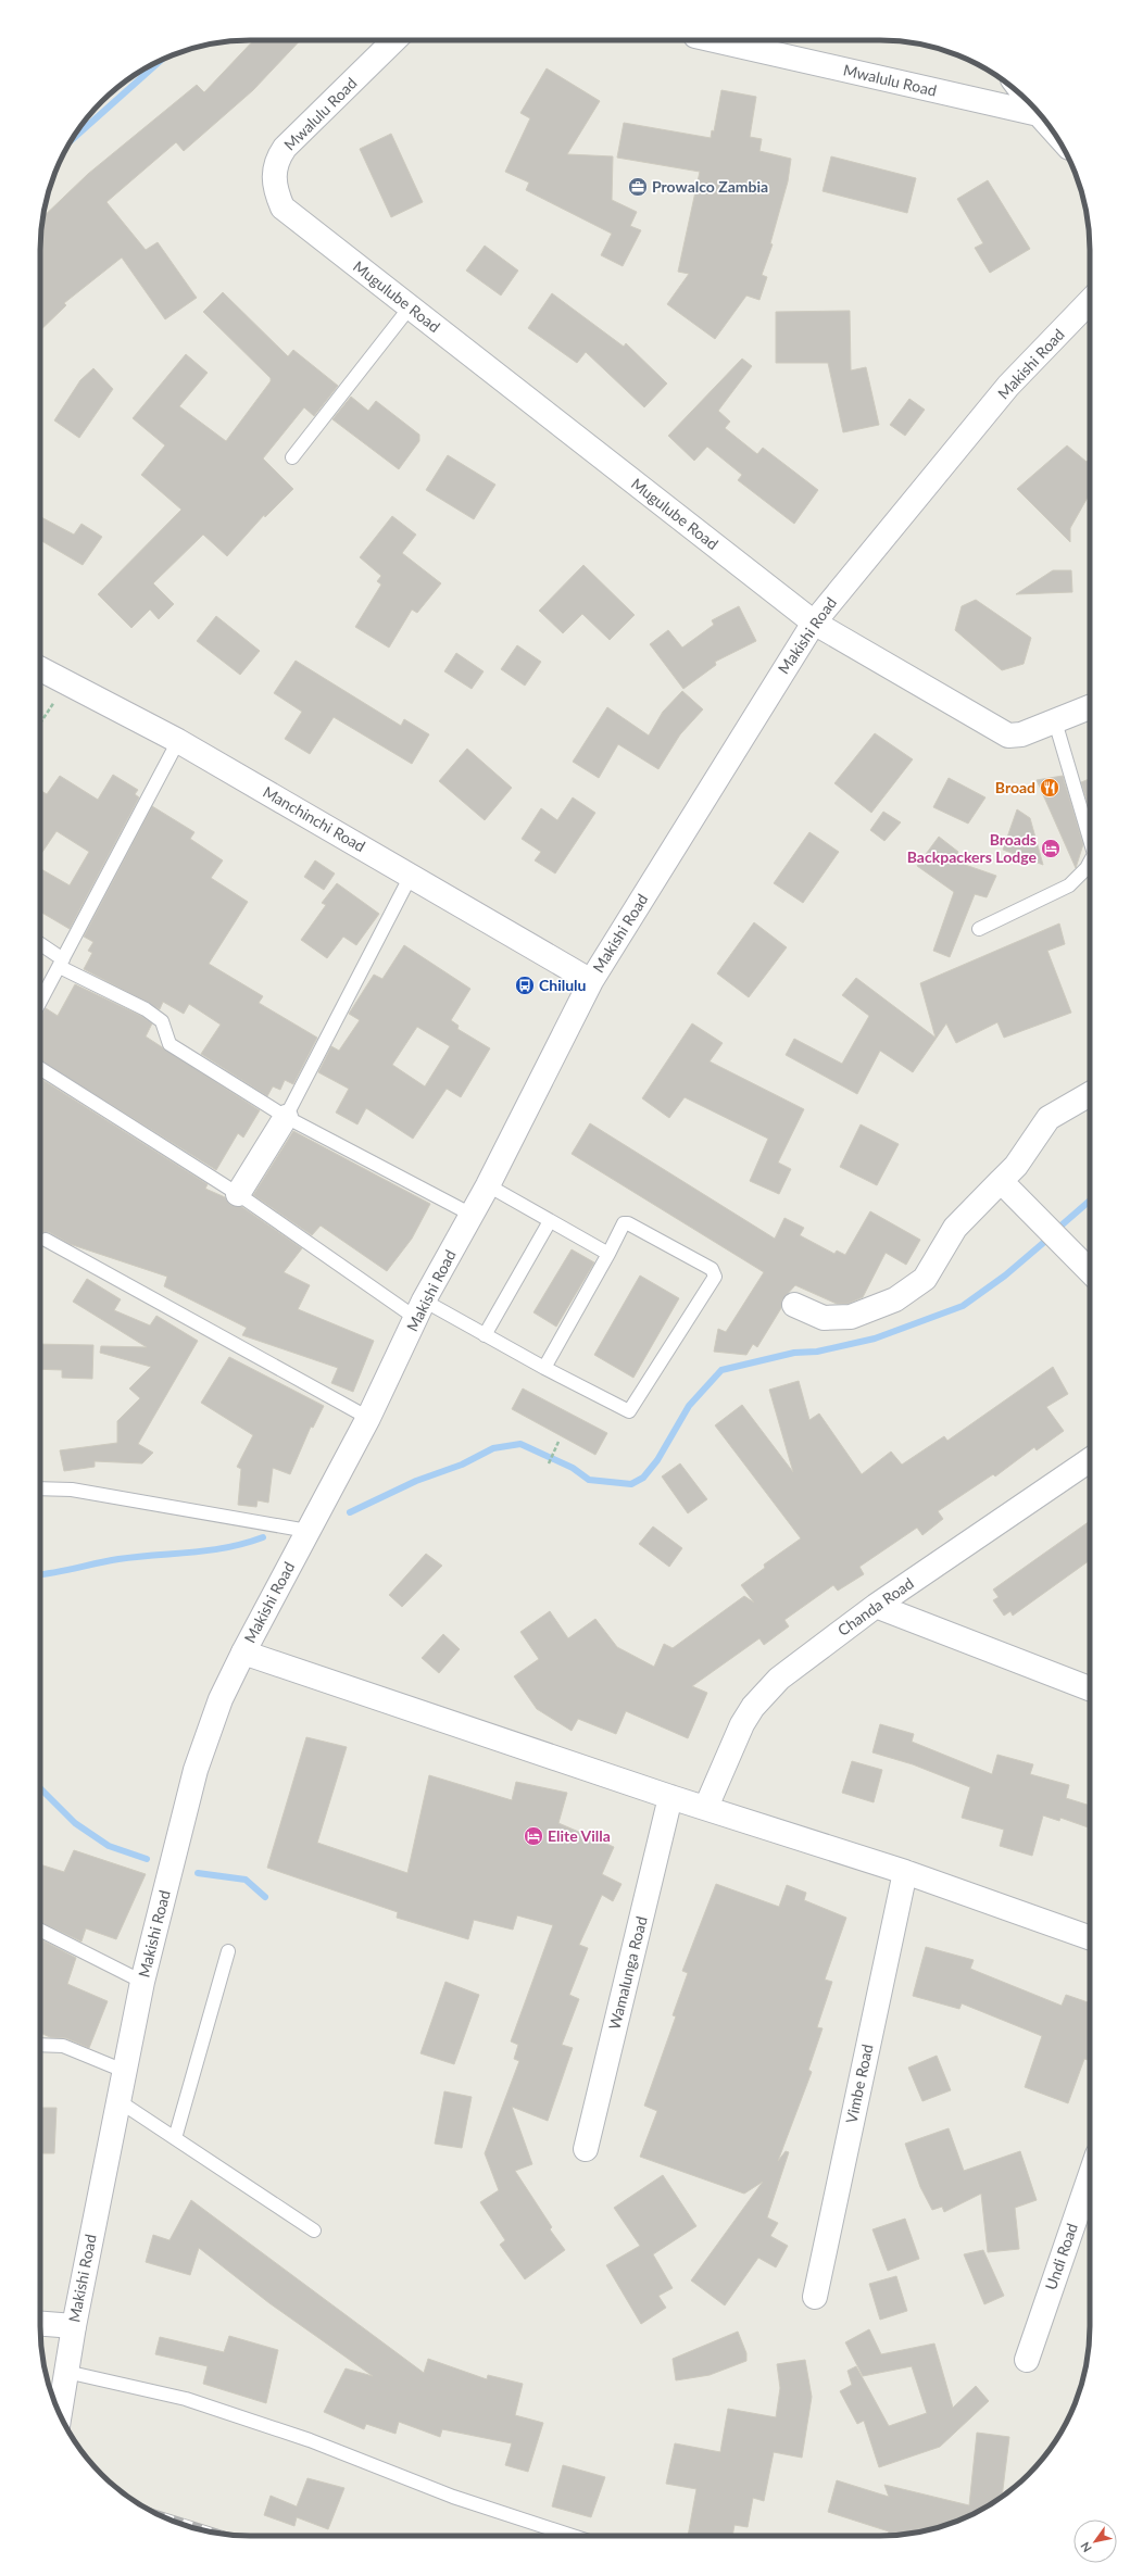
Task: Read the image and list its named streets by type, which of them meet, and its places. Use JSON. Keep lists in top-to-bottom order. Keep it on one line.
{"streets":{"street":["Mwalulu Road","Mugulube Road","Makishi Road","Manchinchi Road","Chanda Road","Wamalunga Road","Vimbe Road","Undi Road"]},"crossings":[["Mwalulu Road","Mugulube Road"],["Mugulube Road","Makishi Road"],["Makishi Road","Manchinchi Road"]],"places":{"office":["Prowalco Zambia"],"restaurant":["Broad"],"hotel":["Broads Backpackers Lodge","Elite Villa"],"bus stop":["Chilulu"]},"north":"bottom left"}
